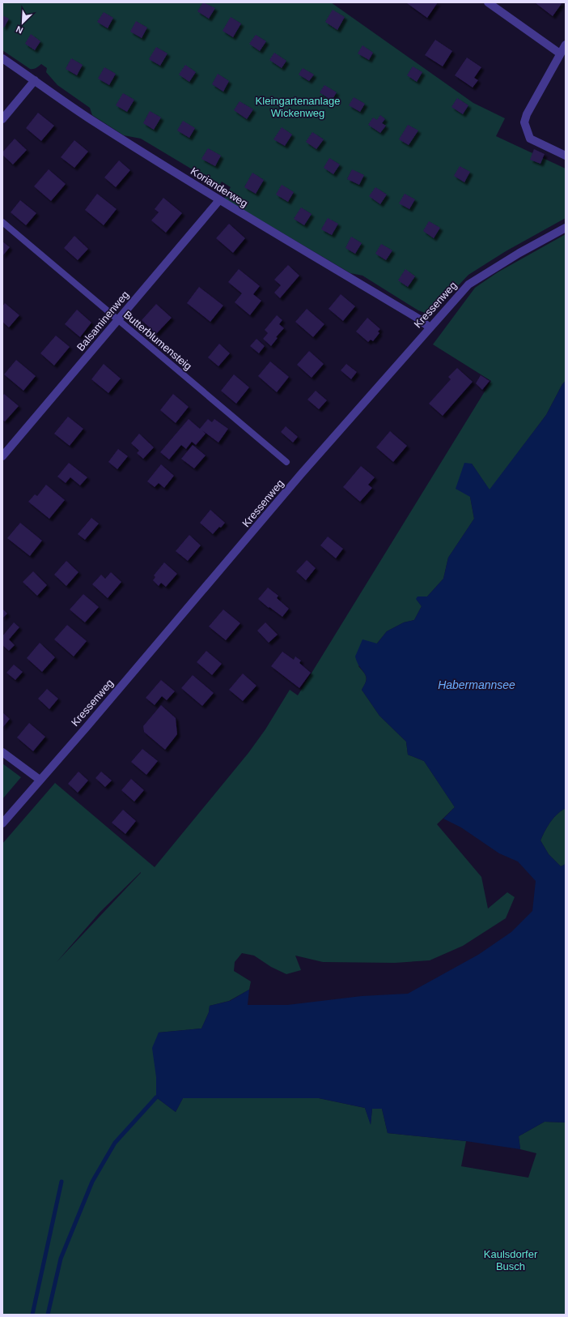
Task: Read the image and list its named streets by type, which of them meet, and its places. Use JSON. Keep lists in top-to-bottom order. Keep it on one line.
{"streets":{"street":["Korianderweg","Kressenweg","Balsaminenweg"],"lane":["Butterblumensteig"]},"crossings":[["Korianderweg","Kressenweg"],["Korianderweg","Balsaminenweg"],["Balsaminenweg","Butterblumensteig"]],"water":["Habermannsee"],"parks":["Kleingartenanlage Wickenweg","Kaulsdorfer Busch"],"north":"bottom left"}
